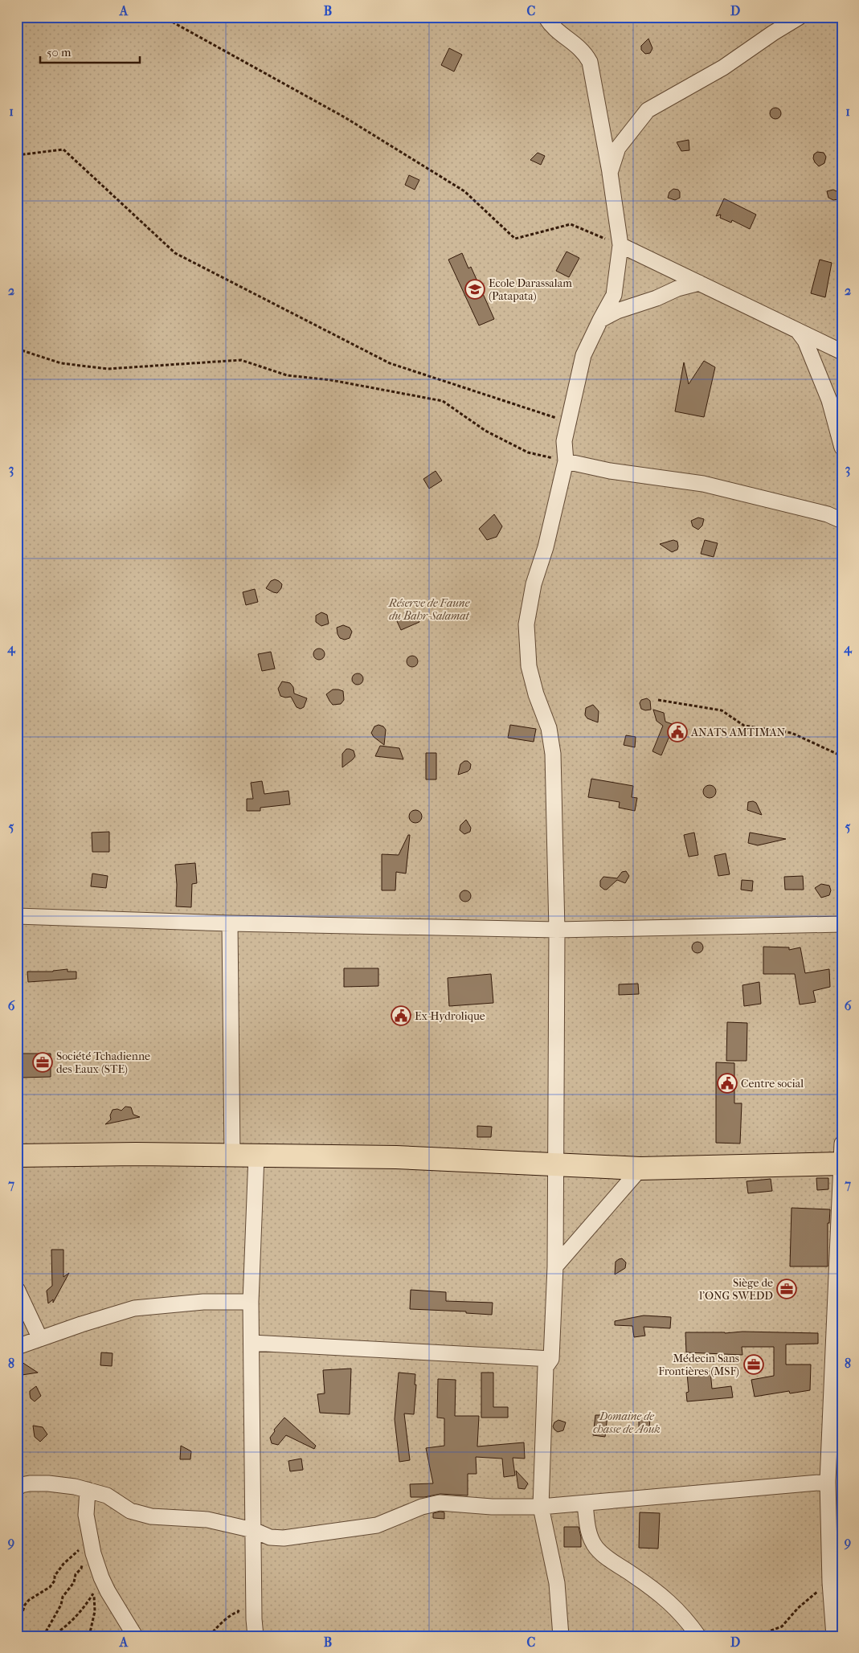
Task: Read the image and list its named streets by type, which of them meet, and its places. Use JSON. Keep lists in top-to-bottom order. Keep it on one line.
{"parks":["Réserve de Faune du Bahr-Salamat","Domaine de chasse de Aouk"],"places":{"school or university":["Ecole Darassalam (Patapata)"],"public building":["ANATS AMTIMAN","Ex-Hydrolique","Centre social"],"office":["Société Tchadienne des Eaux (STE)","Siège de l'ONG SWEDD","Médecin Sans Frontières (MSF)"]},"scale_bar":"50 m","grid":{"columns":["A","B","C","D"],"rows":["1","2","3","4","5","6","7","8","9"]}}
